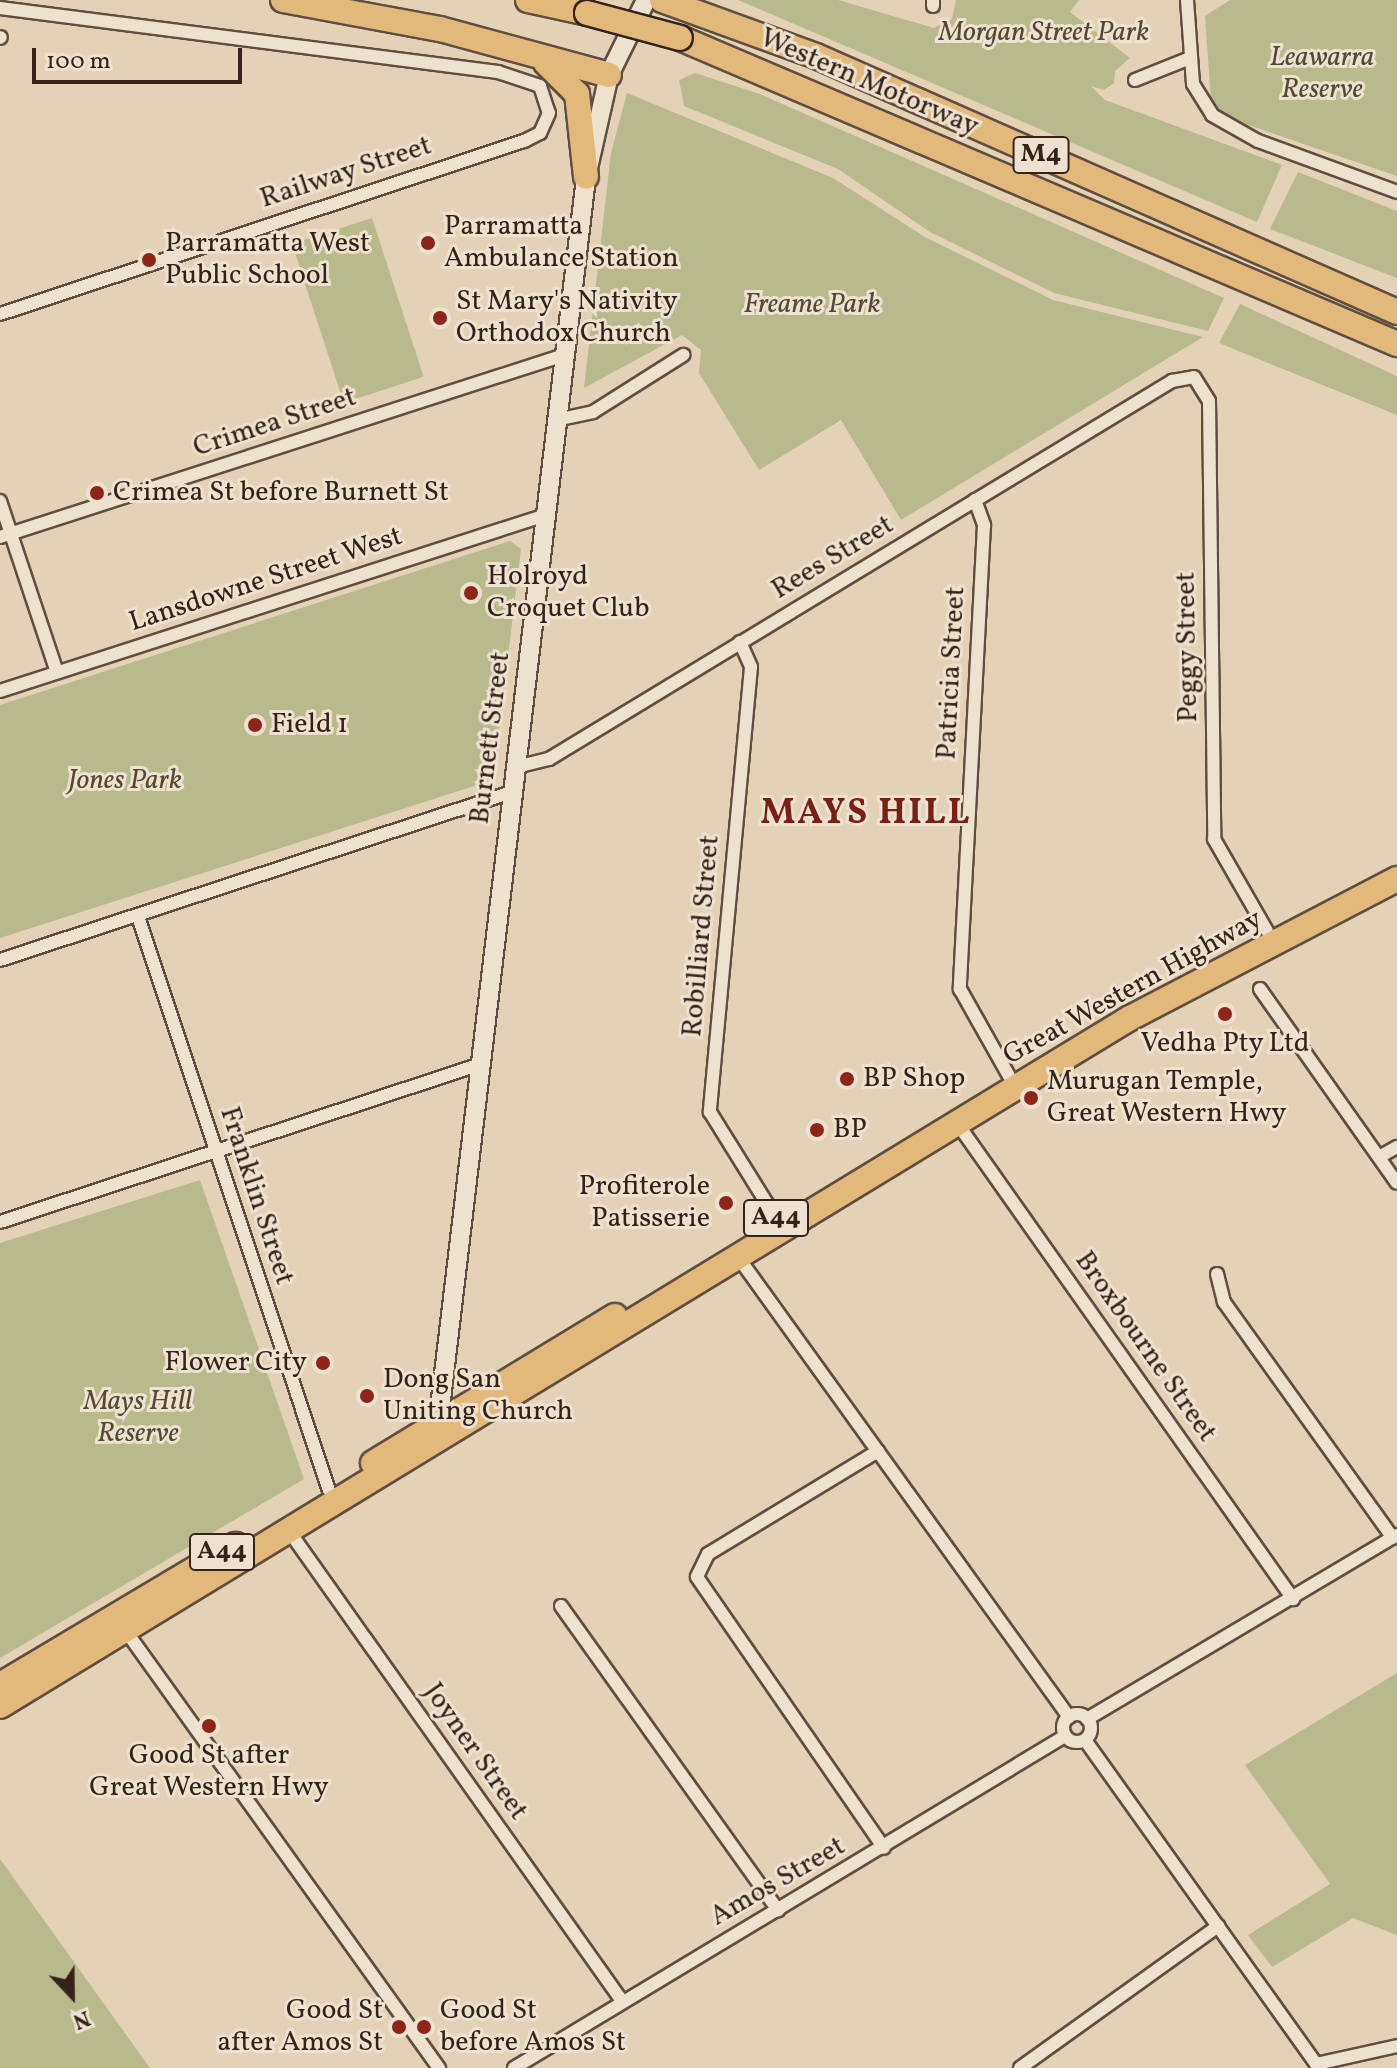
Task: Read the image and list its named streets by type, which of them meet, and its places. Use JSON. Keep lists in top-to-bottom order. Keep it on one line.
{"streets":{"highway":["Western Motorway","M4","Great Western Highway","A44"],"main road":["Burnett Street"],"street":["Railway Street","Crimea Street","Rees Street","Lansdowne Street West","Peggy Street","Patricia Street","Robilliard Street","Franklin Street","Broxbourne Street","Joyner Street","Amos Street"]},"crossings":[["Crimea Street","Burnett Street"],["Rees Street","Peggy Street"],["Rees Street","Patricia Street"],["Rees Street","Burnett Street"],["Rees Street","Robilliard Street"],["Lansdowne Street West","Burnett Street"],["Peggy Street","Great Western Highway"],["Patricia Street","Great Western Highway"],["Burnett Street","Great Western Highway"],["Robilliard Street","Great Western Highway"],["Great Western Highway","Franklin Street"],["Great Western Highway","Broxbourne Street"],["Great Western Highway","Joyner Street"],["Joyner Street","Amos Street"]],"districts":["MAYS HILL"],"parks":["Morgan Street Park","Leawarra Reserve","Freame Park","Jones Park","Mays Hill Reserve"],"places":["Parramatta Ambulance Station","Parramatta West Public School","St Mary's Nativity Orthodox Church","Crimea St before Burnett St","Holroyd Croquet Club","Field 1","Vedha Pty Ltd","BP Shop","Murugan Temple, Great Western Hwy","BP","Profiterole Patisserie","Flower City","Dong San Uniting Church","Good St after Great Western Hwy","Good St after Amos St","Good St before Amos St"],"scale_bar":"100 m","north":"bottom"}
